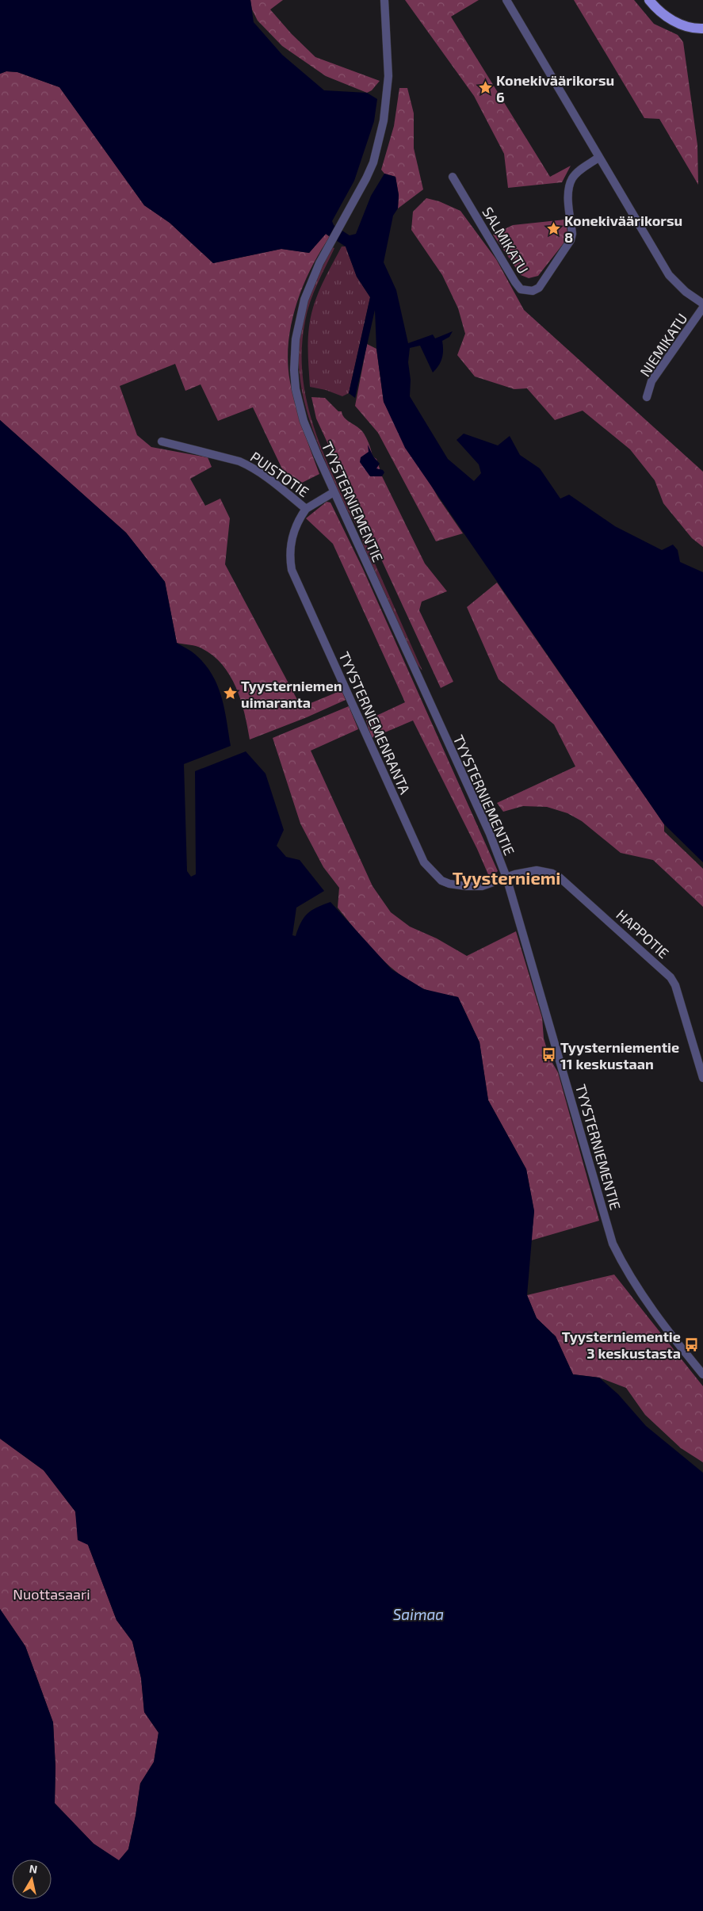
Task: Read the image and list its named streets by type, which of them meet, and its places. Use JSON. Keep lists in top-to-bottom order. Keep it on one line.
{"streets":{"street":["SALMIKATU","NIEMIKATU","PUISTOTIE","TYYSTERNIEMENTIE","TYYSTERNIEMENRANTA","HAPPOTIE"]},"crossings":[["PUISTOTIE","TYYSTERNIEMENTIE"],["PUISTOTIE","TYYSTERNIEMENRANTA"],["TYYSTERNIEMENTIE","TYYSTERNIEMENRANTA"],["TYYSTERNIEMENTIE","HAPPOTIE"],["TYYSTERNIEMENRANTA","HAPPOTIE"]],"districts":["Tyysterniemi"],"water":["Saimaa"],"parks":["Nuottasaari"],"places":{"place":["Konekiväärikorsu 6","Konekiväärikorsu 8","Tyysterniemen uimaranta"],"bus stop":["Tyysterniementie 11 keskustaan","Tyysterniementie 3 keskustasta"]},"north":"top"}
